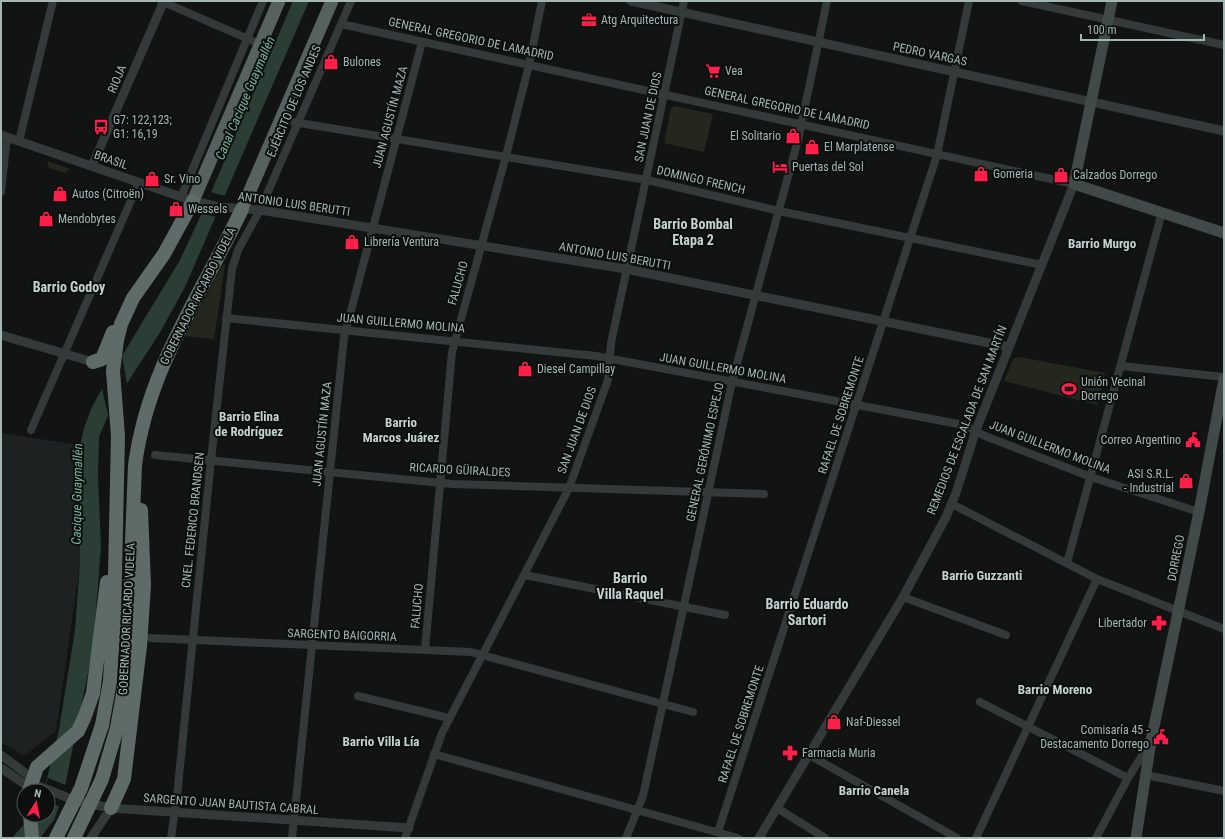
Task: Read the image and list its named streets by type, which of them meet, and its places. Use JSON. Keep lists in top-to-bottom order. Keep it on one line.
{"streets":{"highway":["GOBERNADOR RICARDO VIDELA"],"main road":["GENERAL GREGORIO DE LAMADRID","REMEDIOS DE ESCALADA DE SAN MARTÍN","DORREGO"],"street":["PEDRO VARGAS","RIOJA","EJÉRCITO DE LOS ANDES","JUAN AGUSTÍN MAZA","SAN JUAN DE DIOS","BRASIL","DOMINGO FRENCH","ANTONIO LUIS BERUTTI","FALUCHO","JUAN GUILLERMO MOLINA","RAFAEL DE SOBREMONTE","GENERAL GERÓNIMO ESPEJO","RICARDO GÜIRALDES","CNEL. FEDERICO BRANDSEN","SARGENTO BAIGORRIA","SARGENTO JUAN BAUTISTA CABRAL"]},"crossings":[["GENERAL GREGORIO DE LAMADRID","EJÉRCITO DE LOS ANDES"],["GENERAL GREGORIO DE LAMADRID","JUAN AGUSTÍN MAZA"],["GENERAL GREGORIO DE LAMADRID","SAN JUAN DE DIOS"],["GENERAL GREGORIO DE LAMADRID","FALUCHO"],["GENERAL GREGORIO DE LAMADRID","RAFAEL DE SOBREMONTE"],["GENERAL GREGORIO DE LAMADRID","REMEDIOS DE ESCALADA DE SAN MARTÍN"],["GENERAL GREGORIO DE LAMADRID","GENERAL GERÓNIMO ESPEJO"],["PEDRO VARGAS","SAN JUAN DE DIOS"],["PEDRO VARGAS","RAFAEL DE SOBREMONTE"],["PEDRO VARGAS","REMEDIOS DE ESCALADA DE SAN MARTÍN"],["PEDRO VARGAS","GENERAL GERÓNIMO ESPEJO"],["RIOJA","BRASIL"],["EJÉRCITO DE LOS ANDES","DOMINGO FRENCH"],["EJÉRCITO DE LOS ANDES","ANTONIO LUIS BERUTTI"],["EJÉRCITO DE LOS ANDES","CNEL. FEDERICO BRANDSEN"],["JUAN AGUSTÍN MAZA","DOMINGO FRENCH"],["JUAN AGUSTÍN MAZA","ANTONIO LUIS BERUTTI"],["JUAN AGUSTÍN MAZA","JUAN GUILLERMO MOLINA"],["JUAN AGUSTÍN MAZA","RICARDO GÜIRALDES"],["JUAN AGUSTÍN MAZA","SARGENTO BAIGORRIA"],["JUAN AGUSTÍN MAZA","SARGENTO JUAN BAUTISTA CABRAL"],["SAN JUAN DE DIOS","DOMINGO FRENCH"],["SAN JUAN DE DIOS","ANTONIO LUIS BERUTTI"],["SAN JUAN DE DIOS","JUAN GUILLERMO MOLINA"],["SAN JUAN DE DIOS","RICARDO GÜIRALDES"],["SAN JUAN DE DIOS","SARGENTO BAIGORRIA"],["SAN JUAN DE DIOS","SARGENTO JUAN BAUTISTA CABRAL"],["BRASIL","ANTONIO LUIS BERUTTI"],["BRASIL","GOBERNADOR RICARDO VIDELA"],["DOMINGO FRENCH","FALUCHO"],["DOMINGO FRENCH","GOBERNADOR RICARDO VIDELA"],["DOMINGO FRENCH","RAFAEL DE SOBREMONTE"],["DOMINGO FRENCH","REMEDIOS DE ESCALADA DE SAN MARTÍN"],["DOMINGO FRENCH","GENERAL GERÓNIMO ESPEJO"],["ANTONIO LUIS BERUTTI","FALUCHO"],["ANTONIO LUIS BERUTTI","GOBERNADOR RICARDO VIDELA"],["ANTONIO LUIS BERUTTI","RAFAEL DE SOBREMONTE"],["ANTONIO LUIS BERUTTI","REMEDIOS DE ESCALADA DE SAN MARTÍN"],["ANTONIO LUIS BERUTTI","GENERAL GERÓNIMO ESPEJO"],["ANTONIO LUIS BERUTTI","CNEL. FEDERICO BRANDSEN"],["FALUCHO","JUAN GUILLERMO MOLINA"],["FALUCHO","RICARDO GÜIRALDES"],["FALUCHO","SARGENTO BAIGORRIA"],["JUAN GUILLERMO MOLINA","RAFAEL DE SOBREMONTE"],["JUAN GUILLERMO MOLINA","REMEDIOS DE ESCALADA DE SAN MARTÍN"],["JUAN GUILLERMO MOLINA","GENERAL GERÓNIMO ESPEJO"],["JUAN GUILLERMO MOLINA","CNEL. FEDERICO BRANDSEN"],["JUAN GUILLERMO MOLINA","DORREGO"],["GENERAL GERÓNIMO ESPEJO","RICARDO GÜIRALDES"],["GENERAL GERÓNIMO ESPEJO","SARGENTO BAIGORRIA"],["RICARDO GÜIRALDES","CNEL. FEDERICO BRANDSEN"],["CNEL. FEDERICO BRANDSEN","SARGENTO BAIGORRIA"],["CNEL. FEDERICO BRANDSEN","SARGENTO JUAN BAUTISTA CABRAL"]],"districts":["Barrio Bombal Etapa 2","Barrio Murgo","Barrio Godoy","Barrio Elina de Rodríguez","Barrio Marcos Juárez","Barrio Guzzanti","Barrio Villa Raquel","Barrio Eduardo Sartori","Barrio Moreno","Barrio Villa Lía","Barrio Canela"],"water":["Canal Cacique Guaymallén","Cacique Guaymallén"],"places":{"office":["Atg Arquitectura"],"shop":["Bulones","El Solitario","El Marplatense","Gomeria","Calzados Dorrego","Sr. Vino","Autos (Citroën)","Wessels","Mendobytes","Librería Ventura","Diesel Campillay","ASI S.R.L. - Industrial","Naf-Diessel"],"supermarket":["Vea"],"bus stop":["G7: 122,123; G1: 16,19"],"hotel":["Puertas del Sol"],"sports":["Unión Vecinal Dorrego"],"public building":["Correo Argentino","Comisaría 45 - Destacamento Dorrego"],"pharmacy":["Libertador","Farmacia Muria"]},"scale_bar":"100 m","north":"top"}
